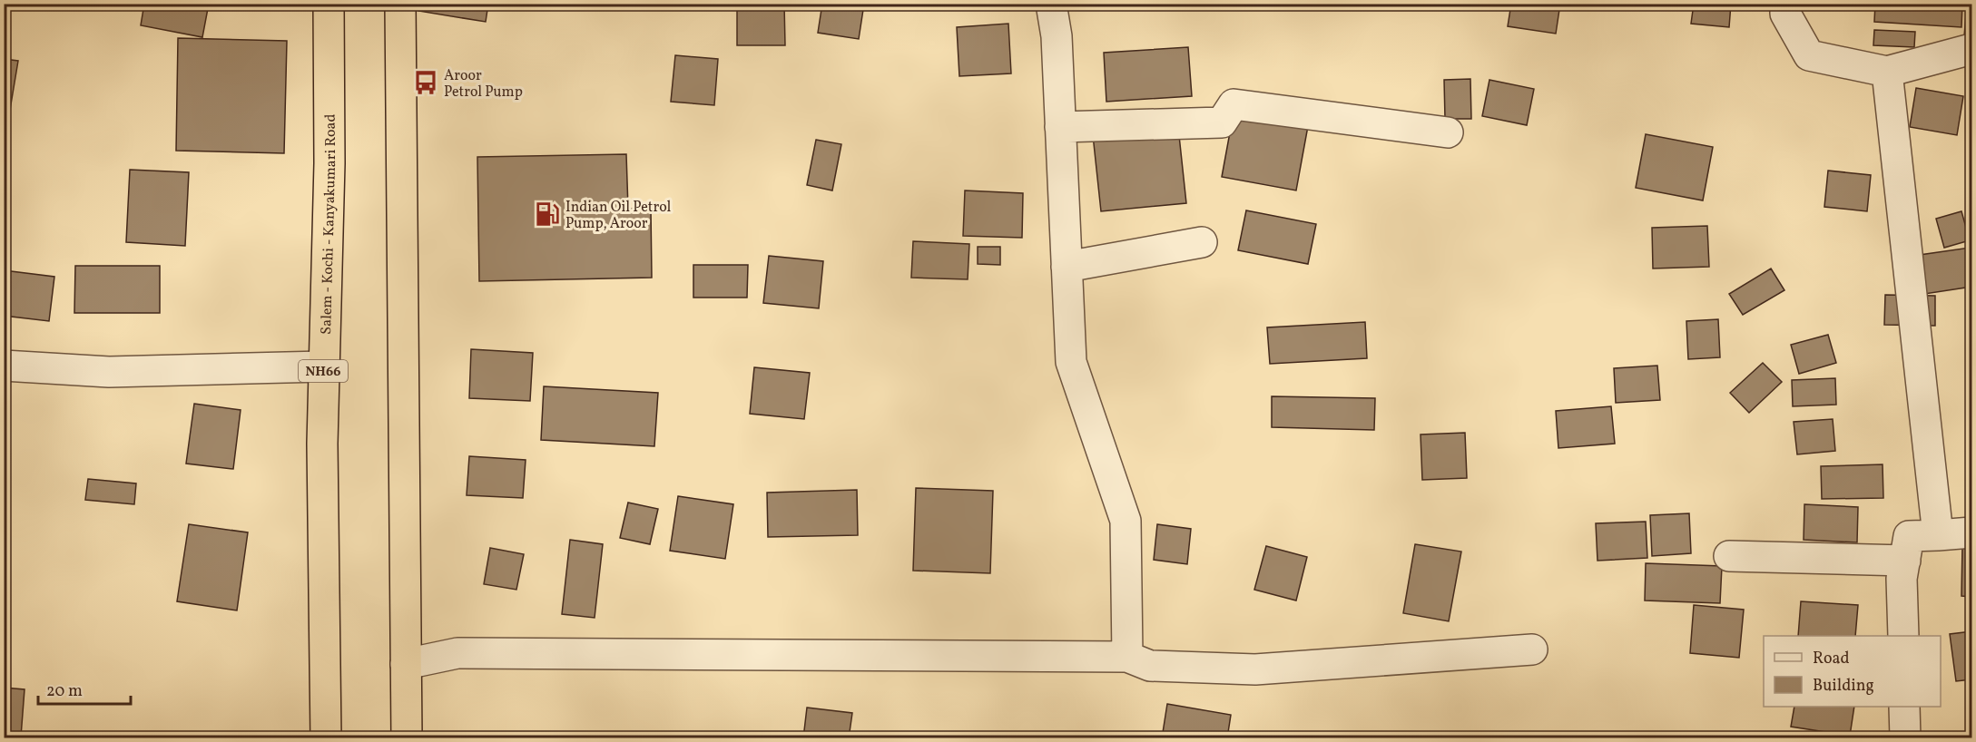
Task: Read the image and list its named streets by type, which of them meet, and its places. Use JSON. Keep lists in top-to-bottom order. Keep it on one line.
{"streets":{"highway":["Salem - Kochi - Kanyakumari Road","NH66"]},"places":{"bus stop":["Aroor Petrol Pump"],"fuel station":["Indian Oil Petrol Pump, Aroor"]},"legend":["Road","Building"],"scale_bar":"20 m"}
